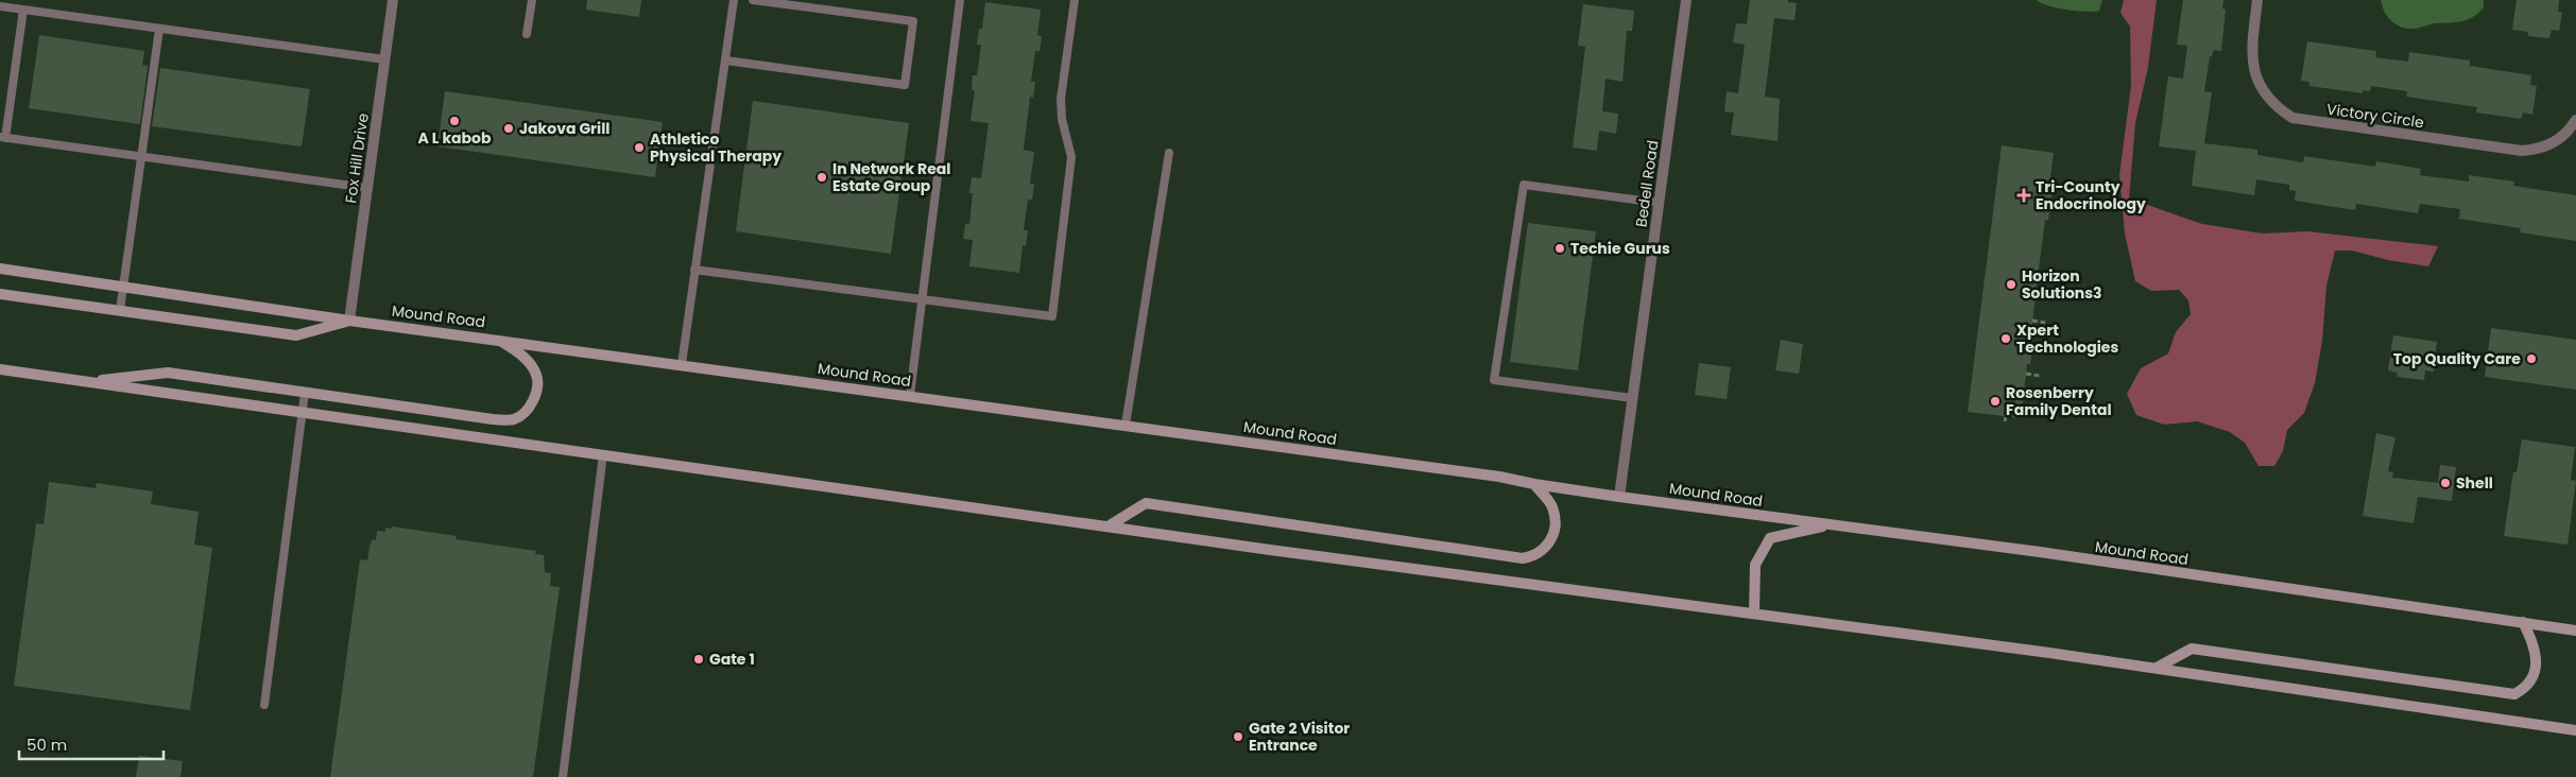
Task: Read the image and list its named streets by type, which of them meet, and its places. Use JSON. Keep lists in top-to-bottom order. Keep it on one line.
{"streets":{"main road":["Mound Road"],"street":["Victory Circle","Fox Hill Drive","Bedell Road"]},"crossings":[["Fox Hill Drive","Mound Road"],["Bedell Road","Mound Road"]],"places":{"other":["A L kabob","Jakova Grill","Athletico Physical Therapy","In Network Real Estate Group","Techie Gurus","Horizon Solutions3","Xpert Technologies","Top Quality Care","Rosenberry Family Dental","Shell","Gate 1","Gate 2 Visitor Entrance"],"health":["Tri-County Endocrinology"]},"scale_bar":"50 m"}
